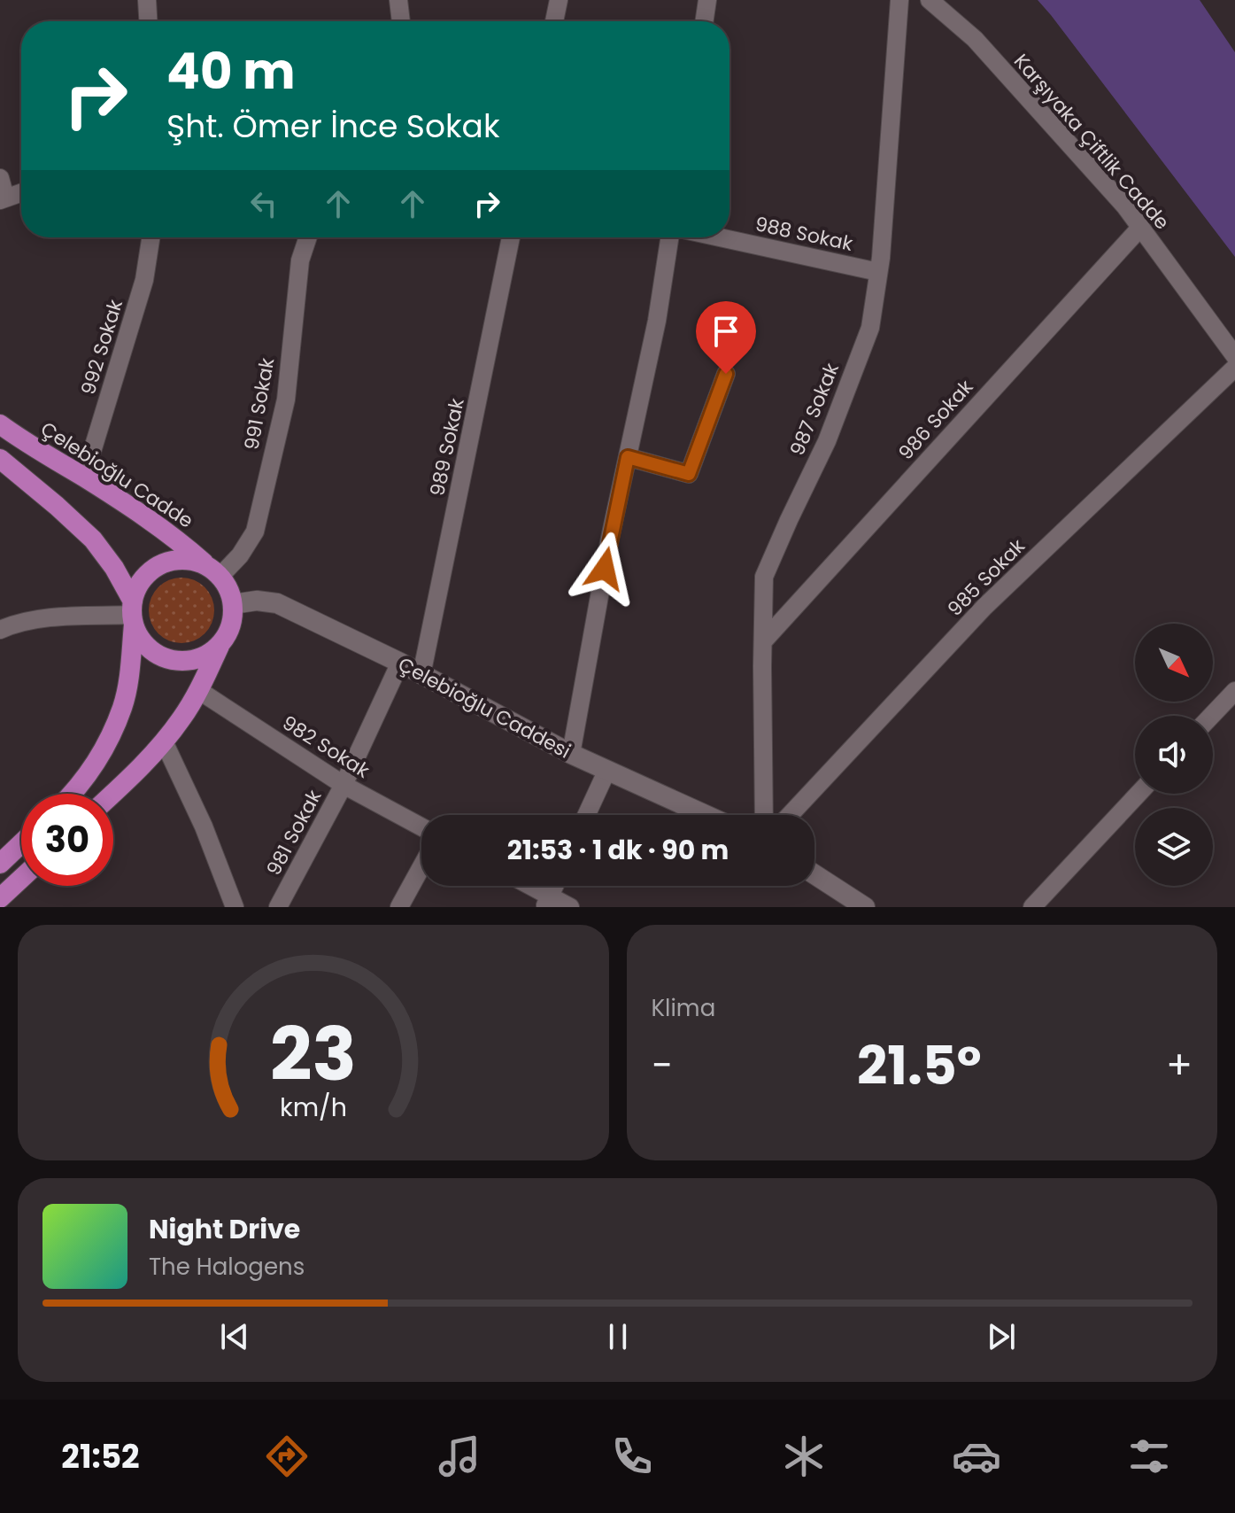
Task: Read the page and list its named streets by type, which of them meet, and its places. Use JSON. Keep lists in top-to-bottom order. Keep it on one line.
{"streets":{"highway":["Çelebioğlu Cadde"],"main road":["Çelebioğlu Caddesi"],"street":["Karşıyaka Çiftlik Cadde","988 Sokak","992 Sokak","991 Sokak","987 Sokak","986 Sokak","989 Sokak","985 Sokak","982 Sokak","981 Sokak"]},"crossings":[["Karşıyaka Çiftlik Cadde","986 Sokak"],["988 Sokak","987 Sokak"],["992 Sokak","Çelebioğlu Cadde"],["991 Sokak","Çelebioğlu Cadde"],["991 Sokak","Çelebioğlu Caddesi"],["987 Sokak","986 Sokak"],["989 Sokak","Çelebioğlu Caddesi"],["Çelebioğlu Cadde","Çelebioğlu Caddesi"],["Çelebioğlu Caddesi","981 Sokak"],["982 Sokak","981 Sokak"]],"north":"bottom right","page":{"turn":["40 m","Şht. Ömer İnce Sokak"],"limit":"30","trip":"21:53 · 1 dk · 90 m","tile":"Klima","heat":["−","21.5°","+"],"song":["Night Drive","The Halogens"],"tabs":"21:52","gauge":["23","km/h"]}}
